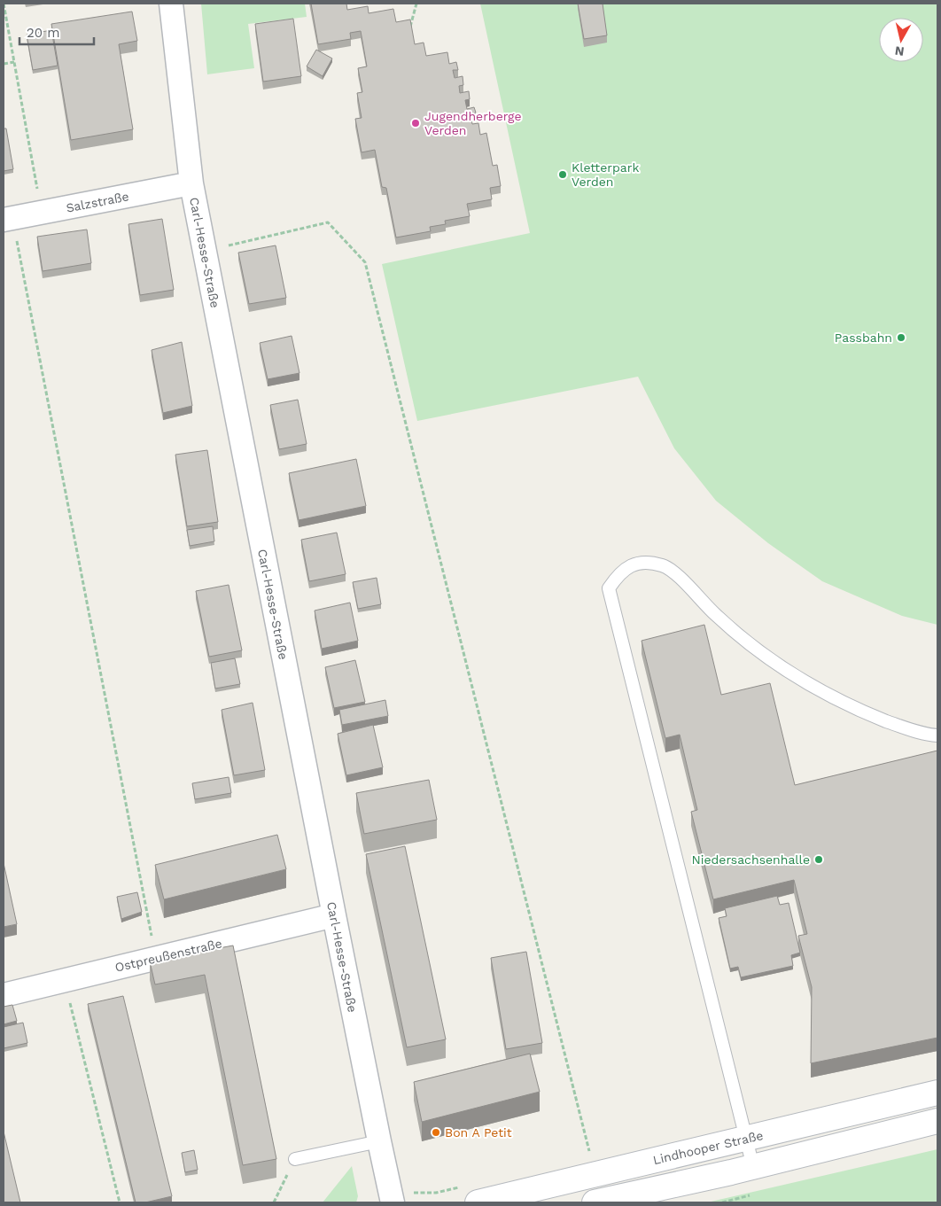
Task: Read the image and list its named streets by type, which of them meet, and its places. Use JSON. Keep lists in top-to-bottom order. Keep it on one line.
{"streets":{"main road":["Lindhooper Straße"],"street":["Salzstraße","Carl-Hesse-Straße","Ostpreußenstraße"]},"crossings":[["Salzstraße","Carl-Hesse-Straße"],["Carl-Hesse-Straße","Ostpreußenstraße"]],"places":["Jugendherberge Verden","Kletterpark Verden","Passbahn","Niedersachsenhalle","Bon A Petit"],"scale_bar":"20 m","north":"bottom"}
